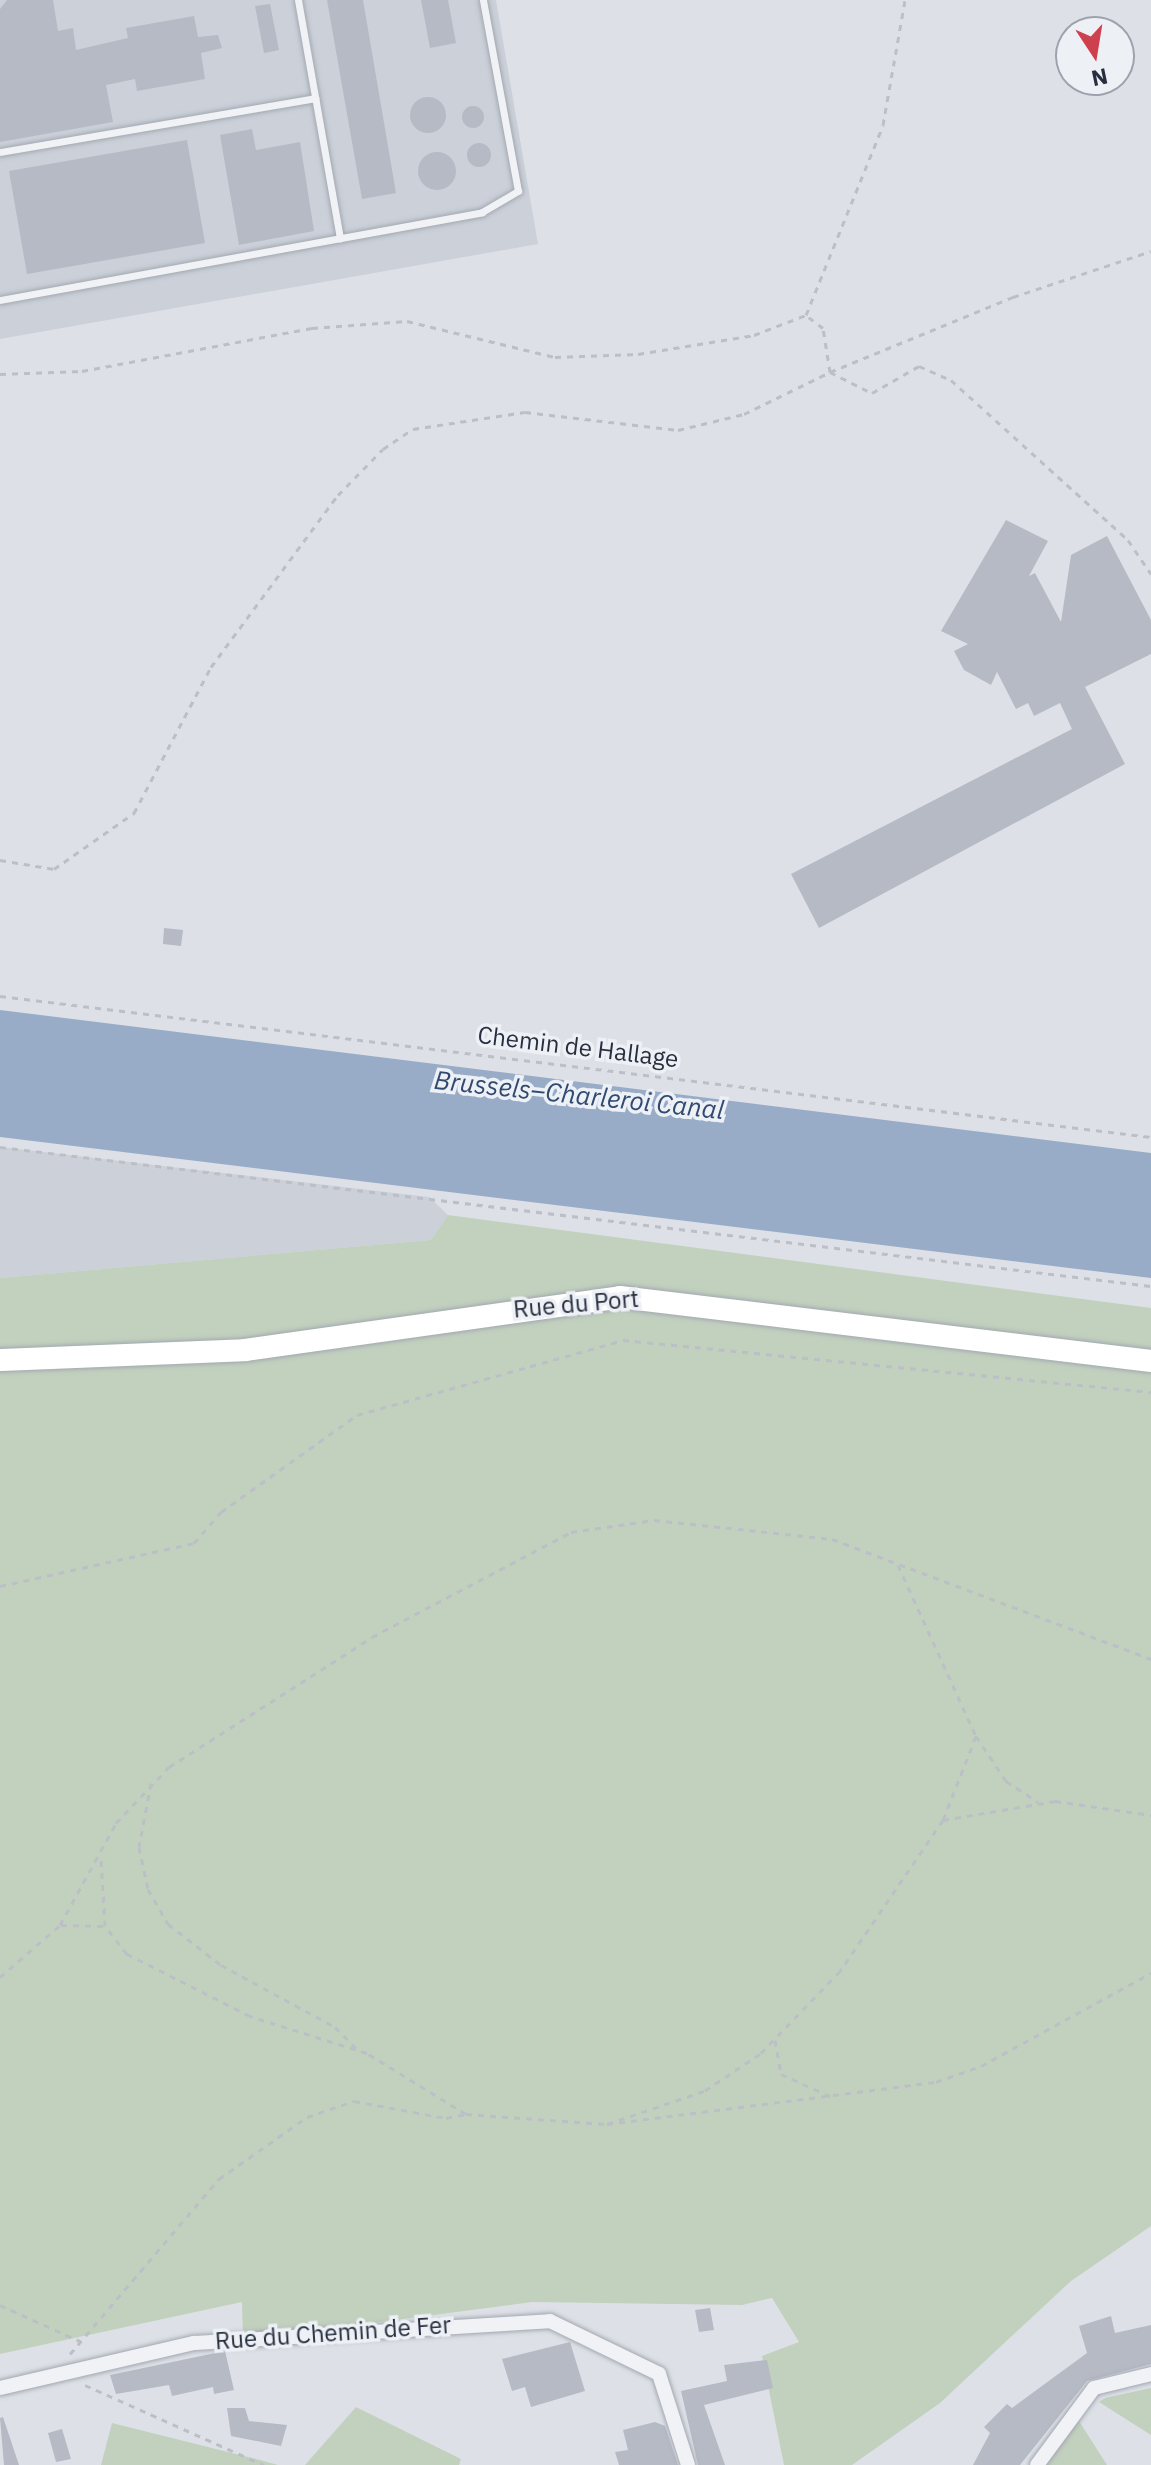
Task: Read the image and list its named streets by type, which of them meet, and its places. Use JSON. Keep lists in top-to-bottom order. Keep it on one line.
{"streets":{"main road":["Rue du Port"],"street":["Rue du Chemin de Fer"],"path":["Chemin de Hallage"]},"water":["Brussels–Charleroi Canal"],"north":"bottom"}
